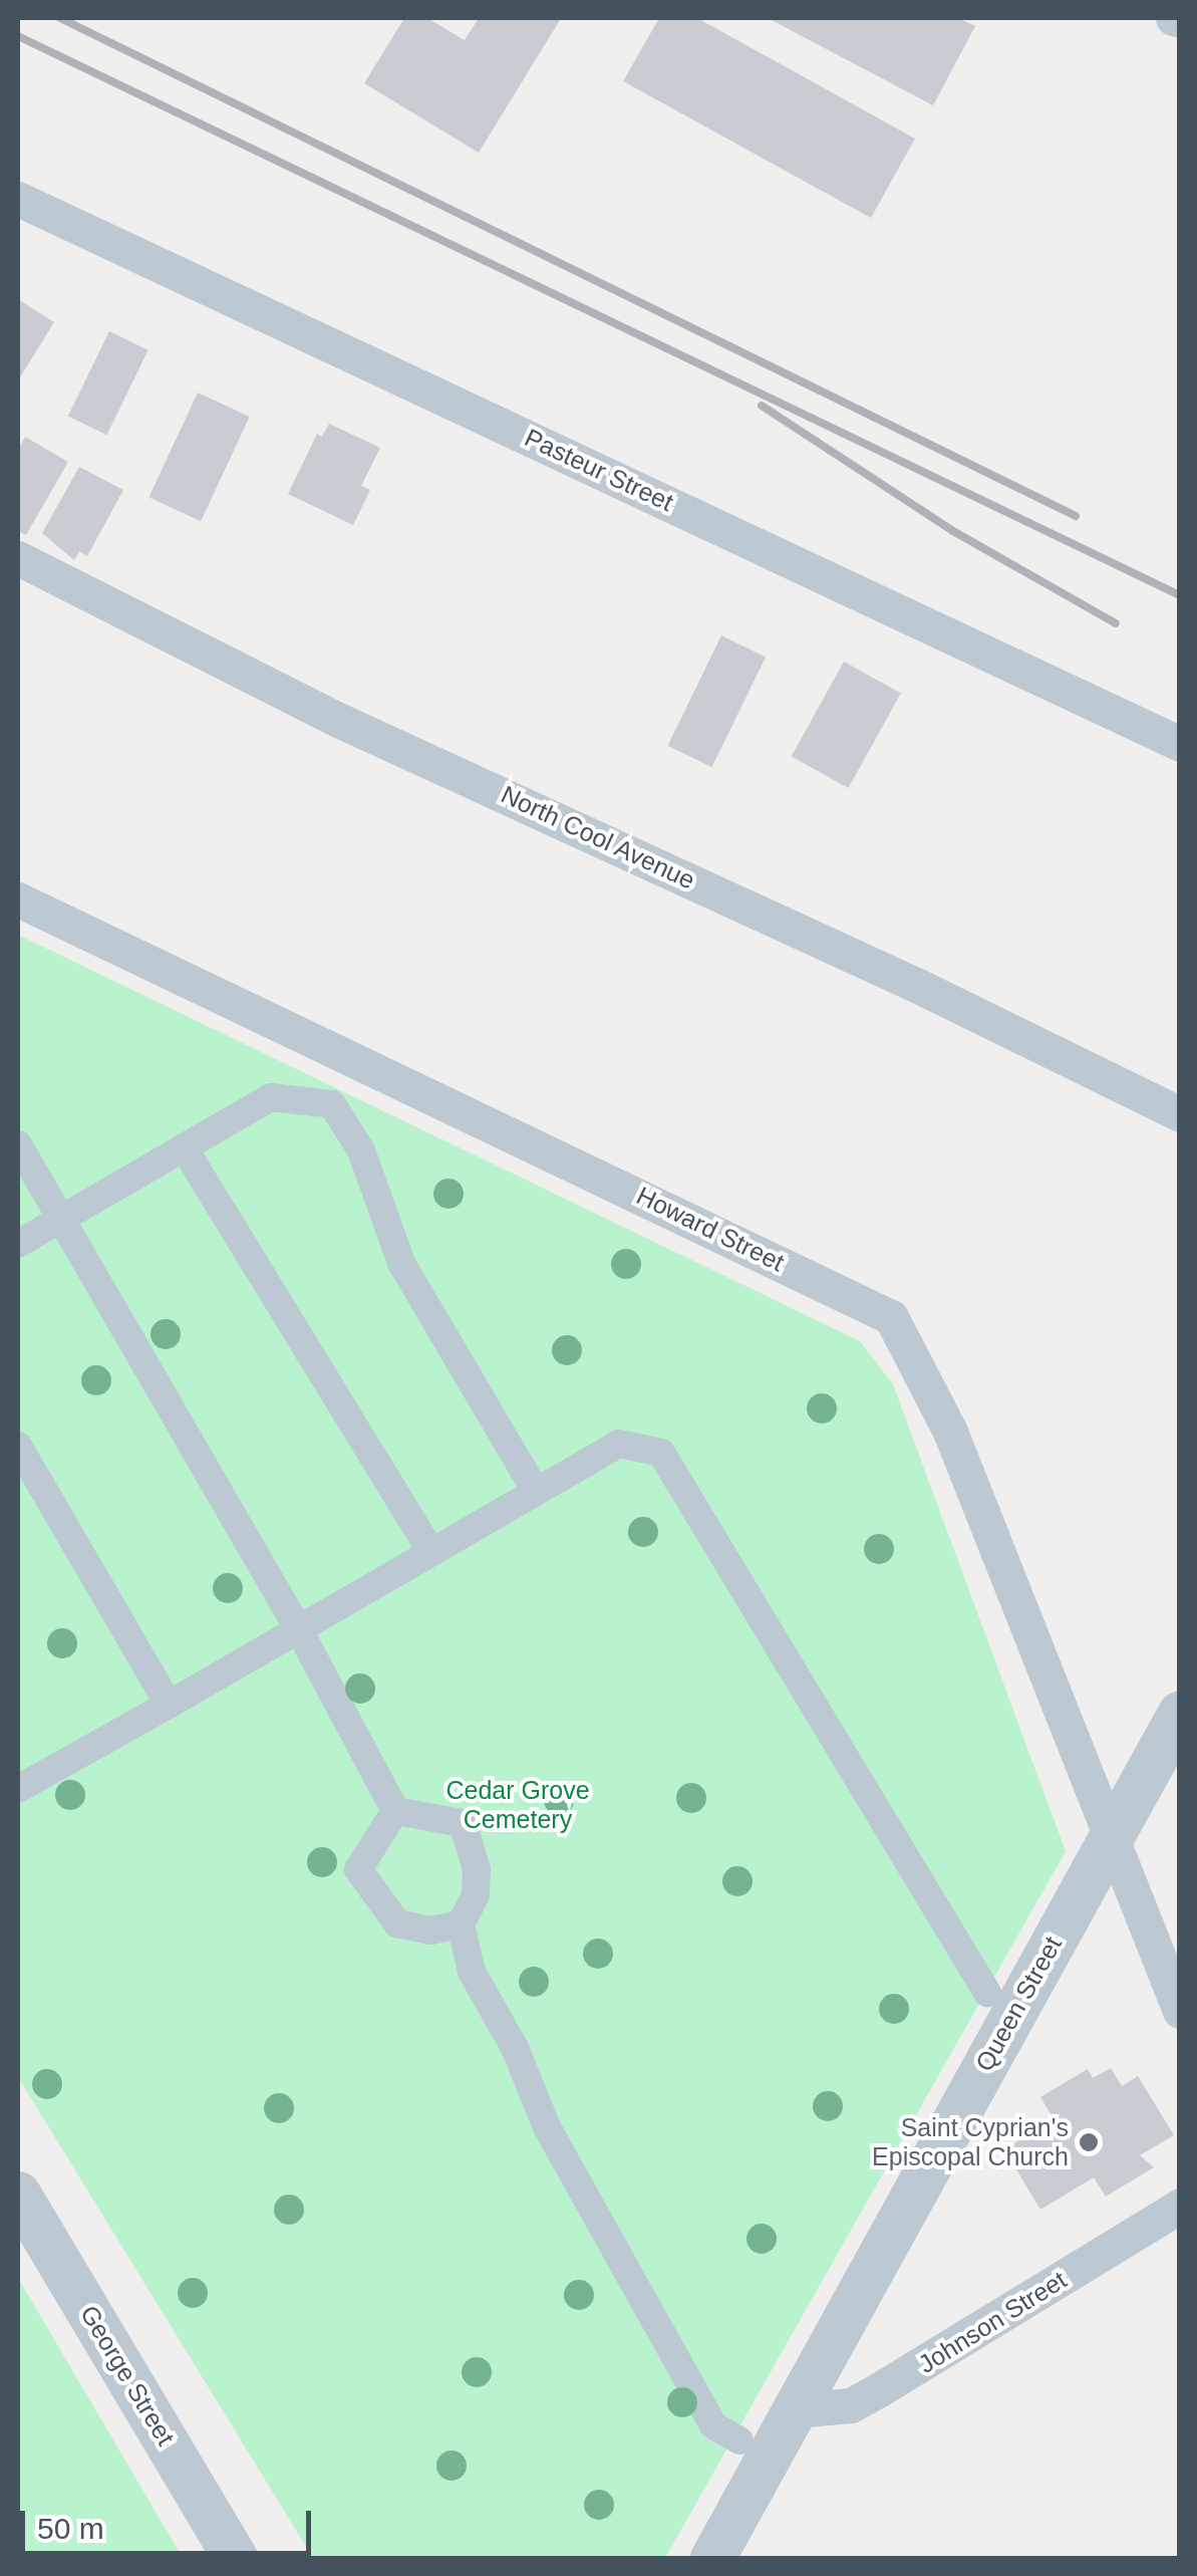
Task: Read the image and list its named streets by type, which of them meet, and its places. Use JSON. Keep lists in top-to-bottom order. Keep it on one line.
{"streets":{"street":["Pasteur Street","North Cool Avenue","Howard Street","Queen Street","Johnson Street","George Street"]},"crossings":[["Howard Street","Queen Street"],["Queen Street","Johnson Street"]],"parks":["Cedar Grove Cemetery"],"places":["Saint Cyprian's Episcopal Church"],"scale_bar":"50 m"}
